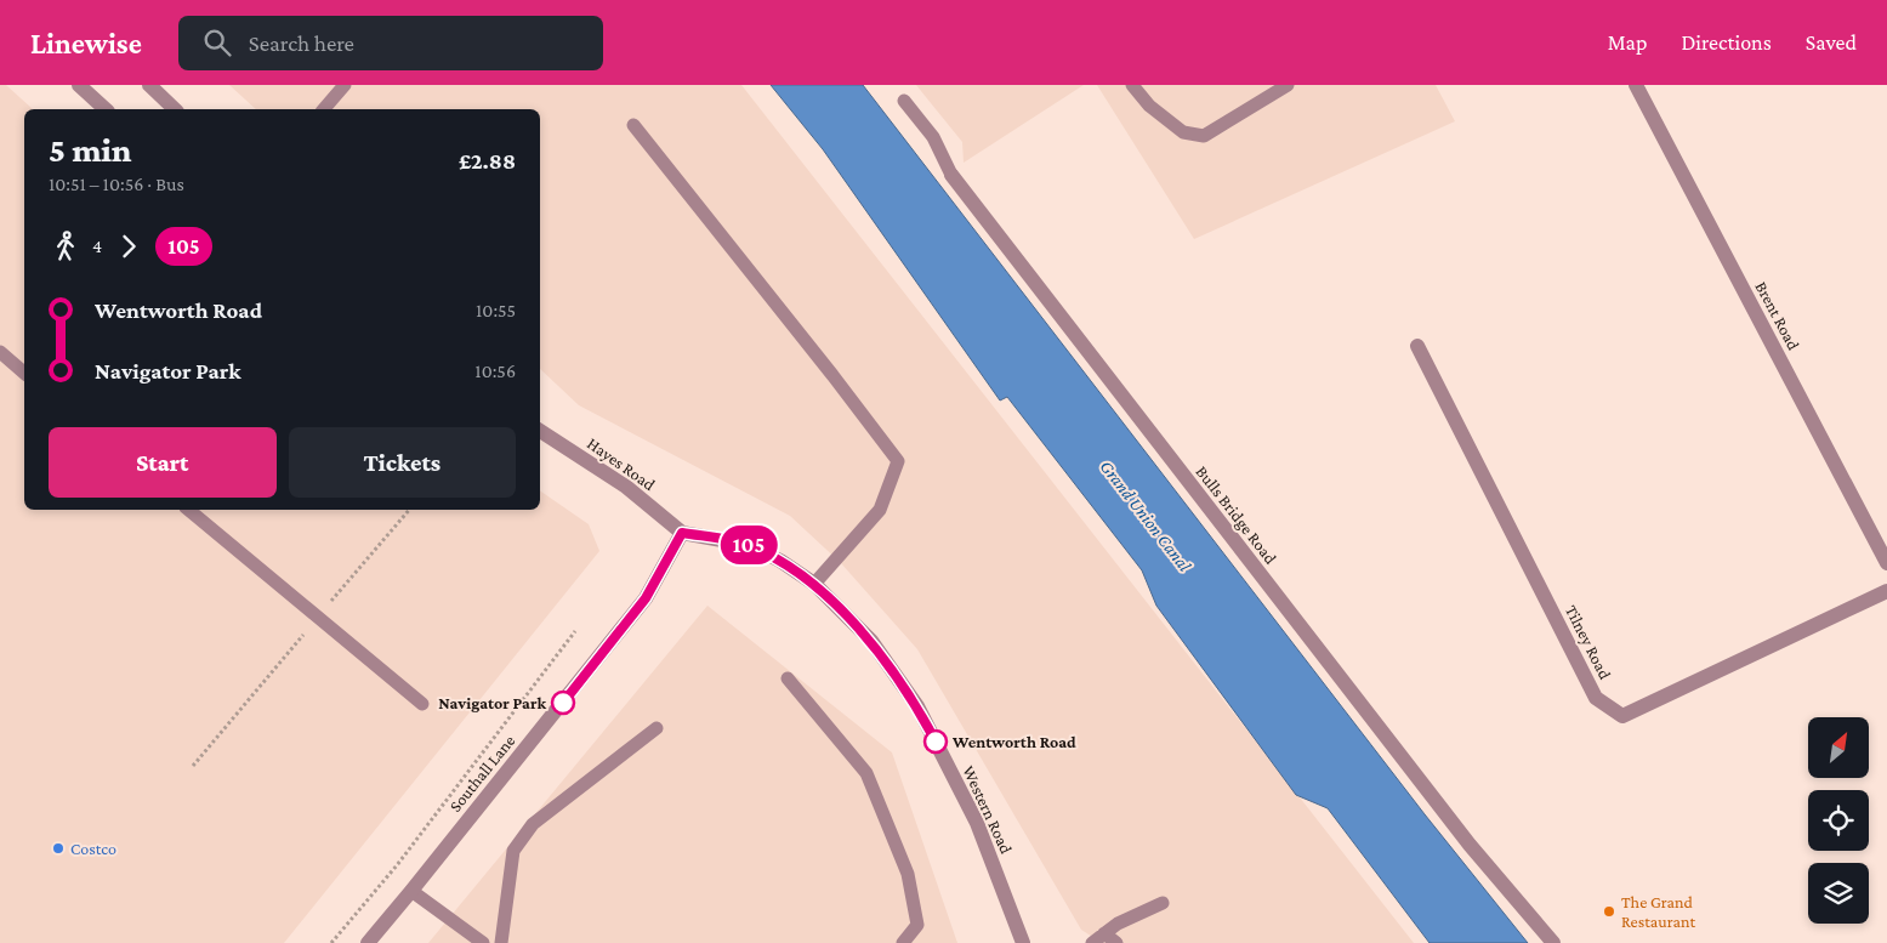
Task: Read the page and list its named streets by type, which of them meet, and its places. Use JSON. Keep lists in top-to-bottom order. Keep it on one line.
{"streets":{"street":["Brent Road","Hayes Road","Bulls Bridge Road","Tilney Road","Southall Lane","Western Road"]},"crossings":[["Hayes Road","Southall Lane"],["Hayes Road","Western Road"],["Southall Lane","Western Road"]],"water":["Grand Union Canal"],"places":["Navigator Park","Wentworth Road","Costco","The Grand Restaurant"],"lines":["bus line 105"],"north":"top right","page":{"header":"Linewise","search":"Search here","nav":["Map","Directions","Saved"],"on_map":"105","heading":["5 min","10:51 – 10:56 · Bus","£2.88"],"legs":["4","105"],"list":[{"name":"Wentworth Road","value":"10:55"},{"name":"Navigator Park","value":"10:56"}],"buttons":["Start","Tickets"]}}
